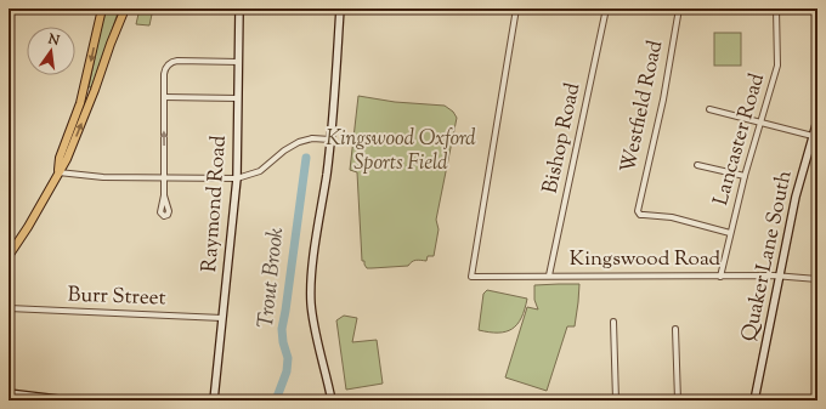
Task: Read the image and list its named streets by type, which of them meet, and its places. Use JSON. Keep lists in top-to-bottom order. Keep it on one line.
{"streets":{"main road":["Raymond Road","Quaker Lane South"],"street":["Westfield Road","Bishop Road","Lancaster Road","Kingswood Road","Burr Street"]},"crossings":[["Westfield Road","Lancaster Road"],["Bishop Road","Kingswood Road"],["Lancaster Road","Kingswood Road"],["Raymond Road","Burr Street"],["Quaker Lane South","Kingswood Road"]],"water":["Trout Brook"],"parks":["Kingswood Oxford Sports Field"],"north":"top"}
